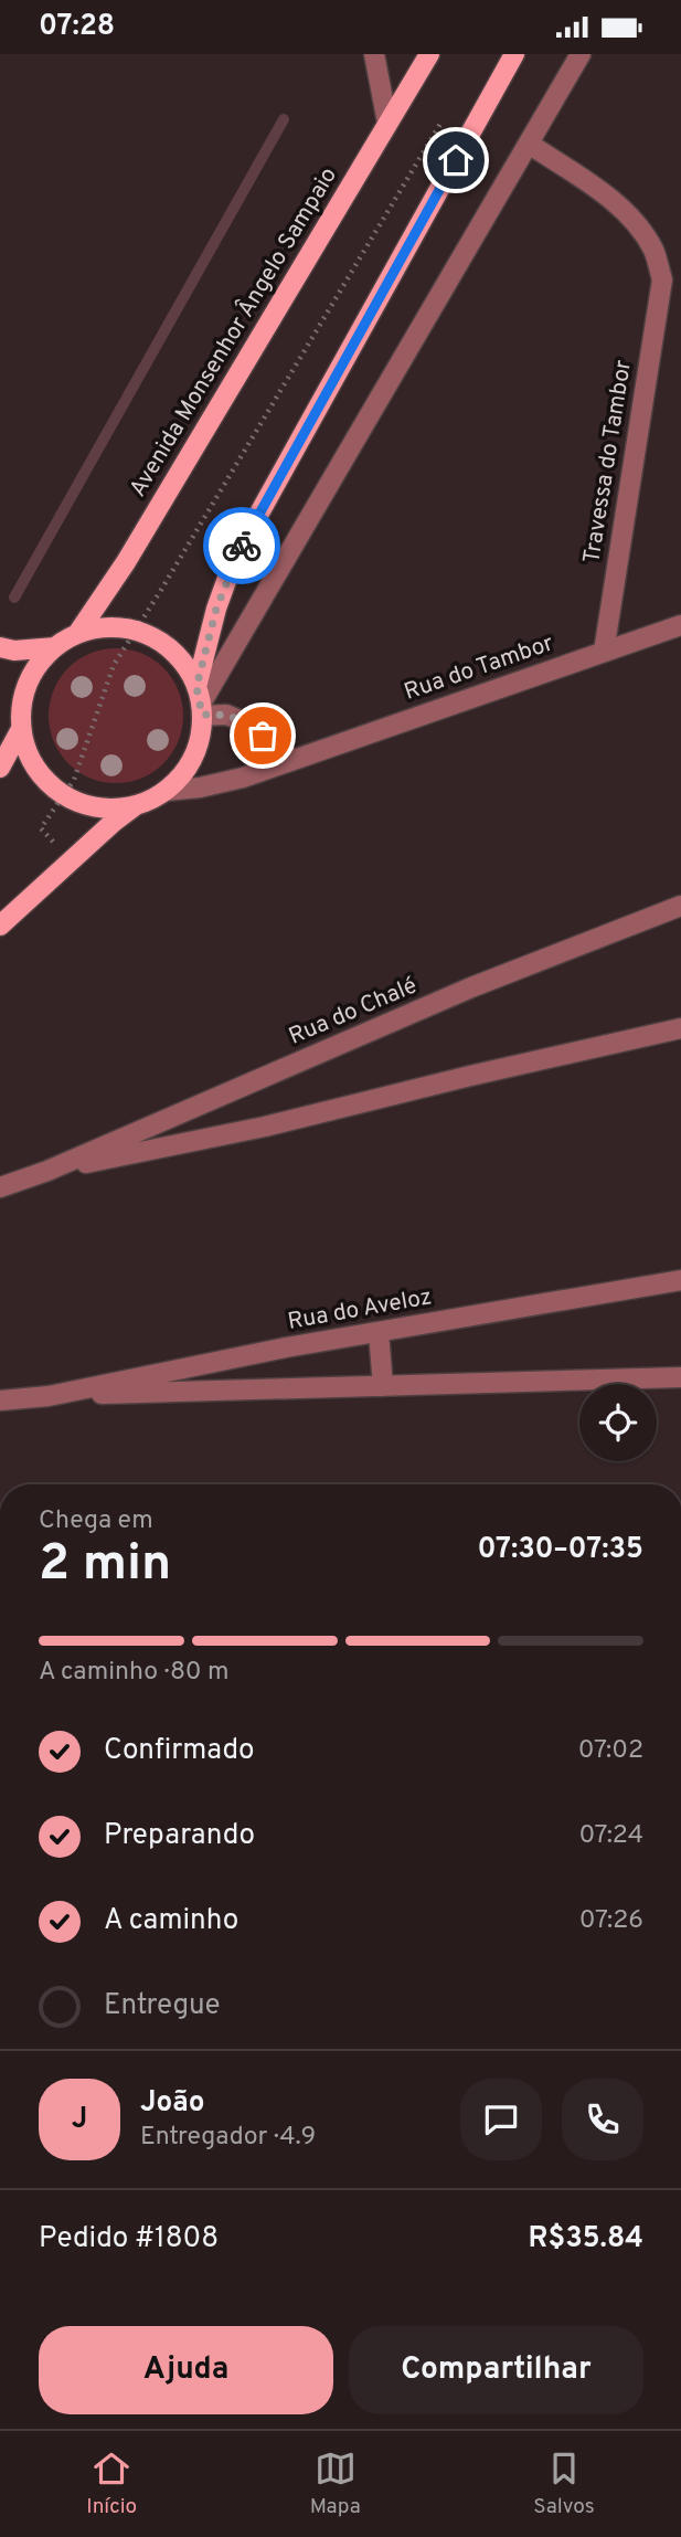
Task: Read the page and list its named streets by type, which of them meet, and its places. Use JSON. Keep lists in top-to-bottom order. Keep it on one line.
{"streets":{"main road":["Avenida Monsenhor Ângelo Sampaio"],"street":["Travessa do Tambor","Rua do Tambor","Rua do Chalé","Rua do Aveloz"]},"crossings":[["Travessa do Tambor","Rua do Tambor"]],"page":{"status":"07:28","heading":["2 min","Chega em","07:30–07:35"],"panel":["João","Entregador · 4.9","Pedido #1808","R$35.84"],"bar":"A caminho · 80 m","list":[["Confirmado","07:02"],["Preparando","07:24"],["A caminho","07:26"],"Entregue"],"round":"J","buttons":["Ajuda","Compartilhar"],"tabs":["Início","Mapa","Salvos"]}}
